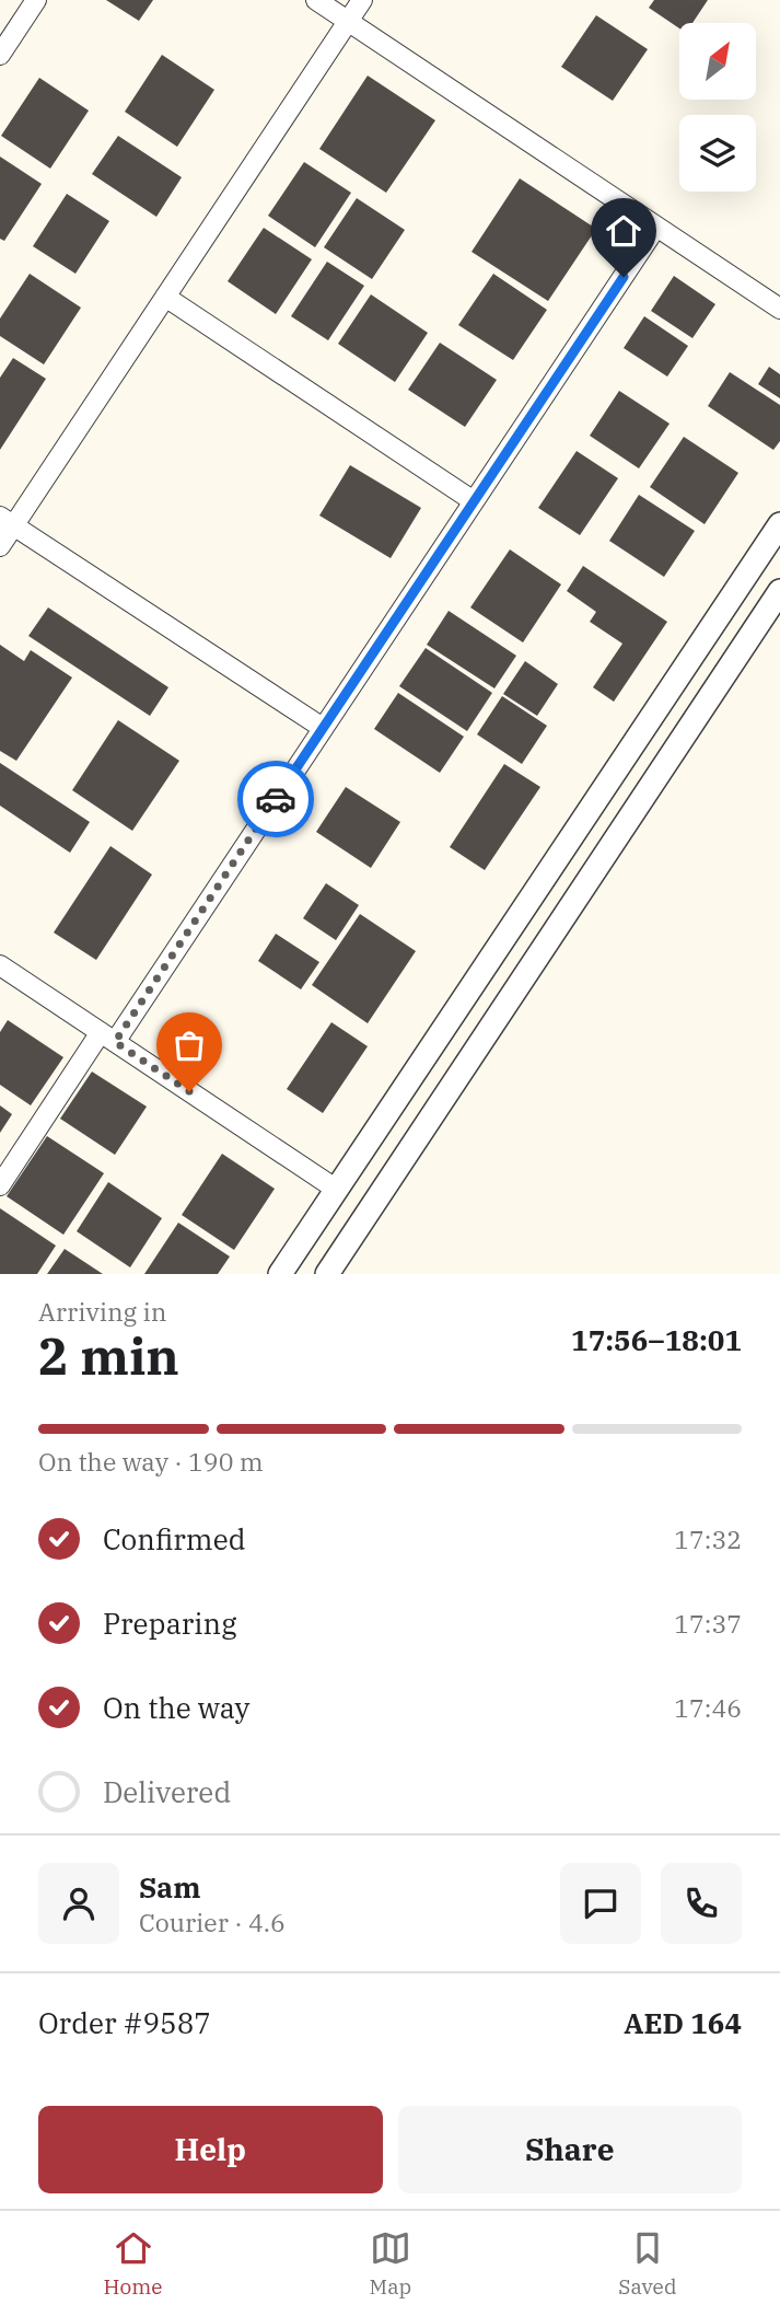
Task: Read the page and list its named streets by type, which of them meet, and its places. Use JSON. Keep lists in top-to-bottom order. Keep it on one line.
{"north":"top right","page":{"heading":["2 min","Arriving in","17:56–18:01"],"panel":["Sam","Courier · 4.6","Order #9587","AED 164"],"bar":"On the way · 190 m","list":[["Confirmed","17:32"],["Preparing","17:37"],["On the way","17:46"],"Delivered"],"buttons":["Help","Share"],"tabs":["Home","Map","Saved"]}}
